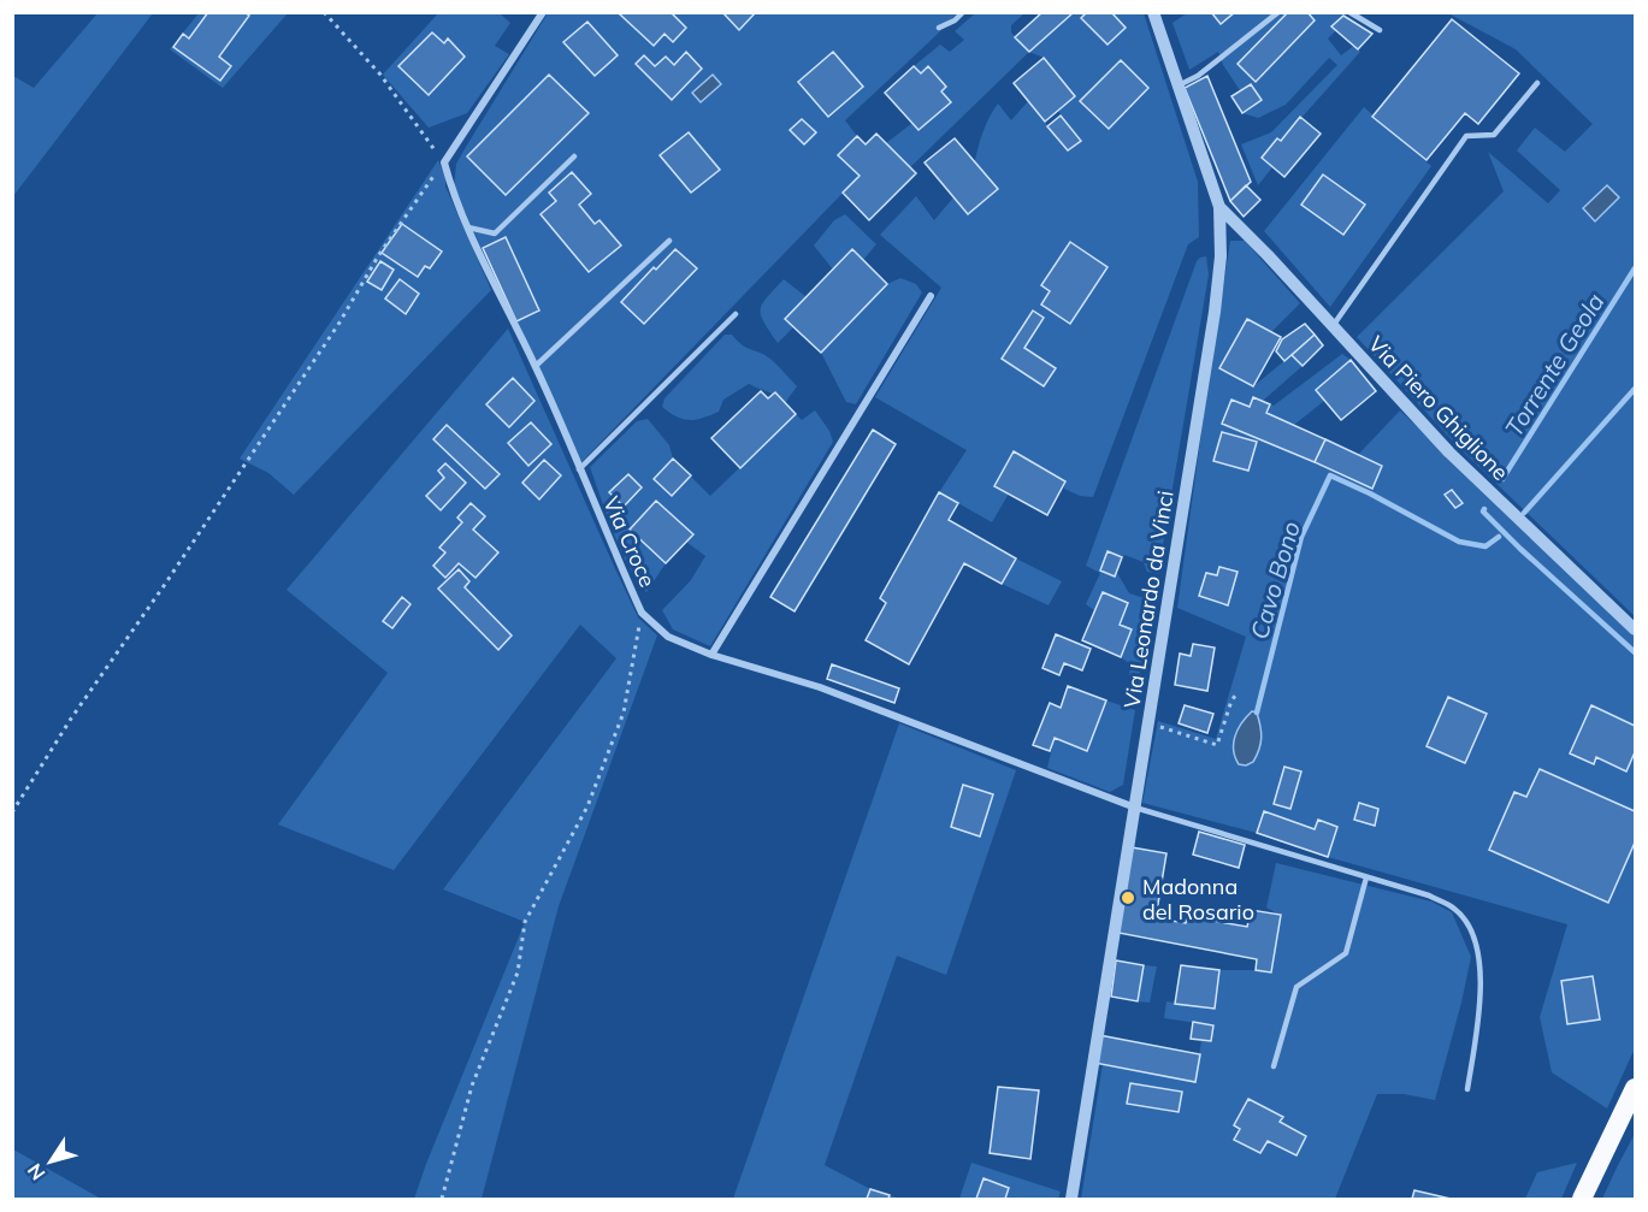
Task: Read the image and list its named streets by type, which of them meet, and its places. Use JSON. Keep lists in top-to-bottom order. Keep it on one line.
{"streets":{"street":["Via Piero Ghiglione","Via Croce","Via Leonardo da Vinci"]},"crossings":[["Via Piero Ghiglione","Via Leonardo da Vinci"],["Via Croce","Via Leonardo da Vinci"]],"water":["Torrente Geola","Cavo Bono"],"places":["Madonna del Rosario"],"north":"bottom left"}
